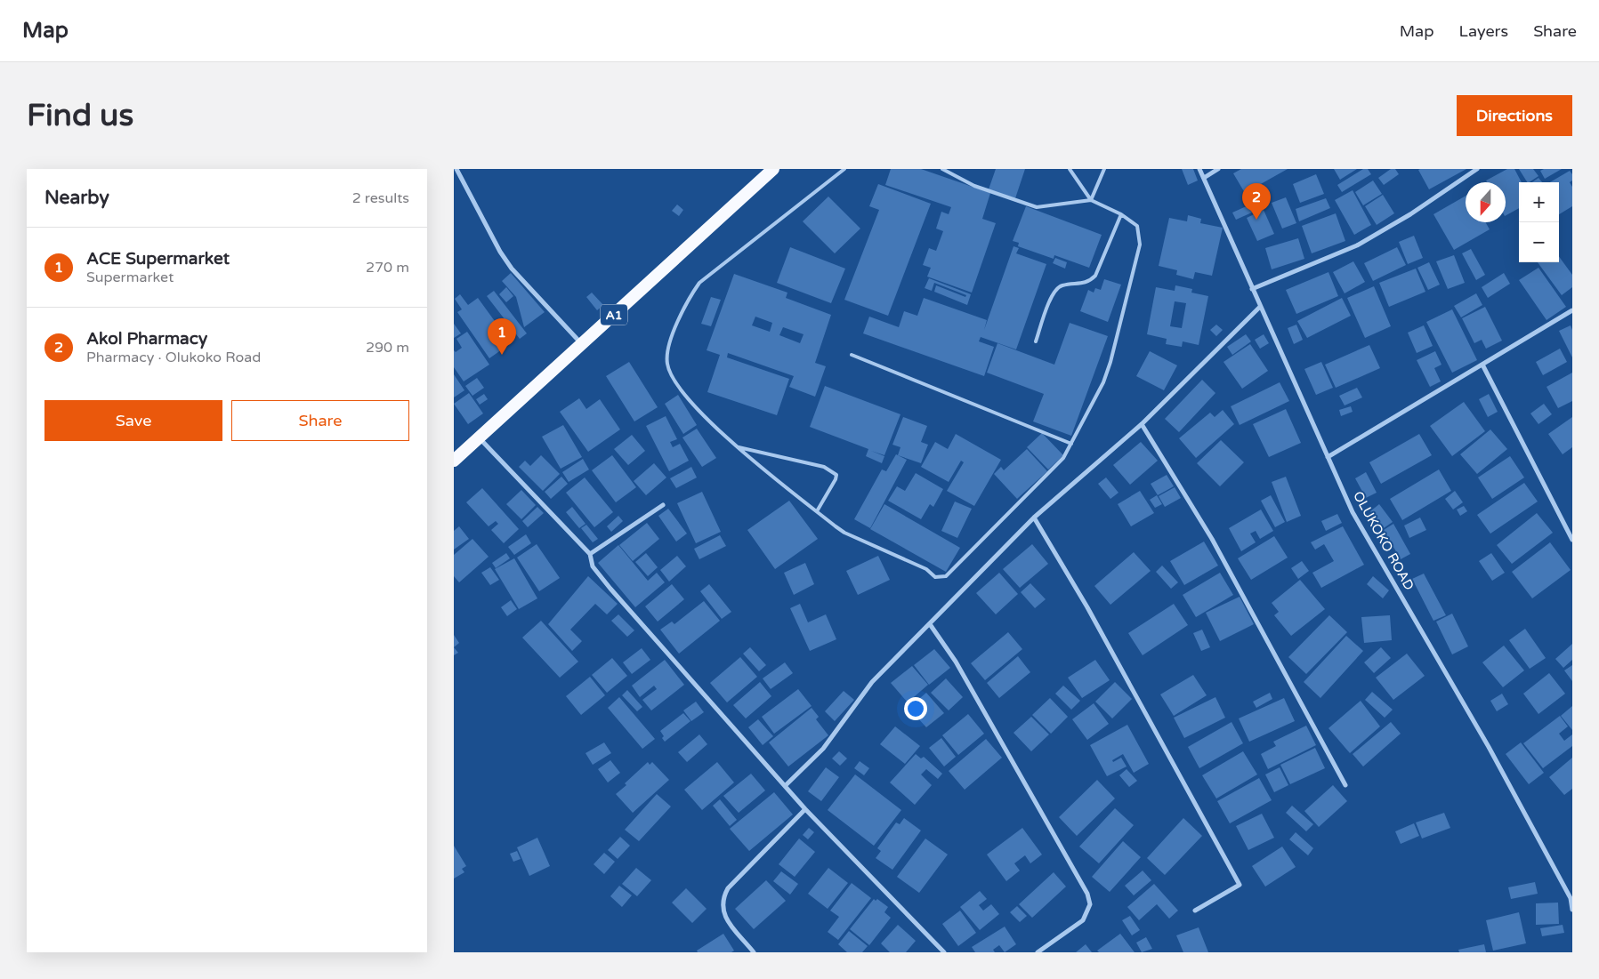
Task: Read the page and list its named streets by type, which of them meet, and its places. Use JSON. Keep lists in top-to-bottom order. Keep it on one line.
{"streets":{"highway":["A1"],"street":["OLUKOKO ROAD"]},"north":"bottom","page":{"header":"Map","nav":["Map","Layers","Share"],"buttons":["Directions",["Save","Share"]],"title":"Find us","heading":["Nearby","2 results"],"map_buttons":["+","−"],"pins":["2","1"],"list":[{"mark":"1","name":"ACE Supermarket","note":"Supermarket","value":"270 m"},{"mark":"2","name":"Akol Pharmacy","note":"Pharmacy · Olukoko Road","value":"290 m"}]}}
